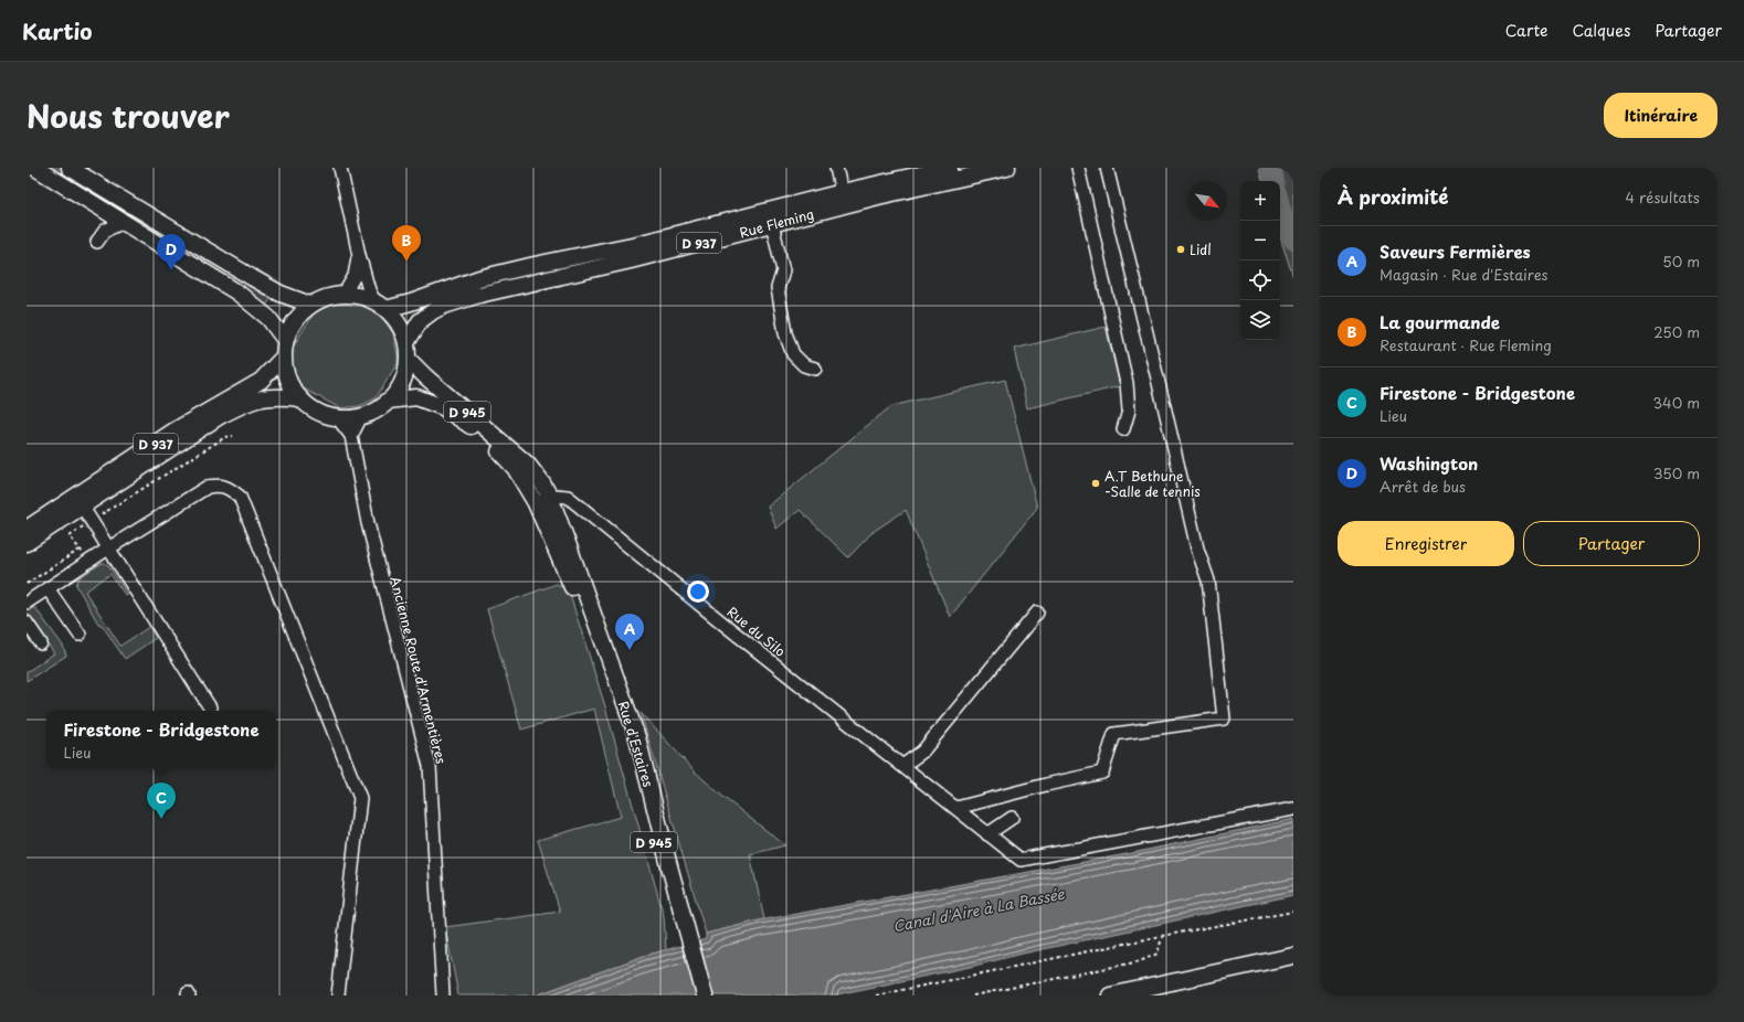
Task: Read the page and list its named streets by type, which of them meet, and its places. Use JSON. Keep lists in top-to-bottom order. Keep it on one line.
{"streets":{"main road":["Rue Fleming","D 937","D 945","Rue d'Estaires"],"street":["Rue du Silo","Ancienne Route d'Armentières"]},"crossings":[["Rue Fleming","D 937"],["Rue Fleming","D 945"],["Rue Fleming","Ancienne Route d'Armentières"],["D 937","D 945"],["D 937","Ancienne Route d'Armentières"],["D 945","Rue du Silo"],["D 945","Ancienne Route d'Armentières"],["D 945","Rue d'Estaires"],["Rue du Silo","Rue d'Estaires"]],"water":["Canal d'Aire à La Bassée"],"places":["Lidl","A.T Bethune -Salle de tennis"],"north":"bottom right","page":{"header":"Kartio","nav":["Carte","Calques","Partager"],"title":"Nous trouver","buttons":["Itinéraire",["Enregistrer","Partager"]],"heading":["À proximité","4 résultats"],"map_buttons":["+","−"],"pins":["B","D","A","C"],"list":[{"mark":"A","name":"Saveurs Fermières","note":"Magasin · Rue d'Estaires","value":"50 m"},{"mark":"B","name":"La gourmande","note":"Restaurant · Rue Fleming","value":"250 m"},{"mark":"C","name":"Firestone - Bridgestone","note":"Lieu","value":"340 m"},{"mark":"D","name":"Washington","note":"Arrêt de bus","value":"350 m"}],"popup":["Firestone - Bridgestone","Lieu"]}}
